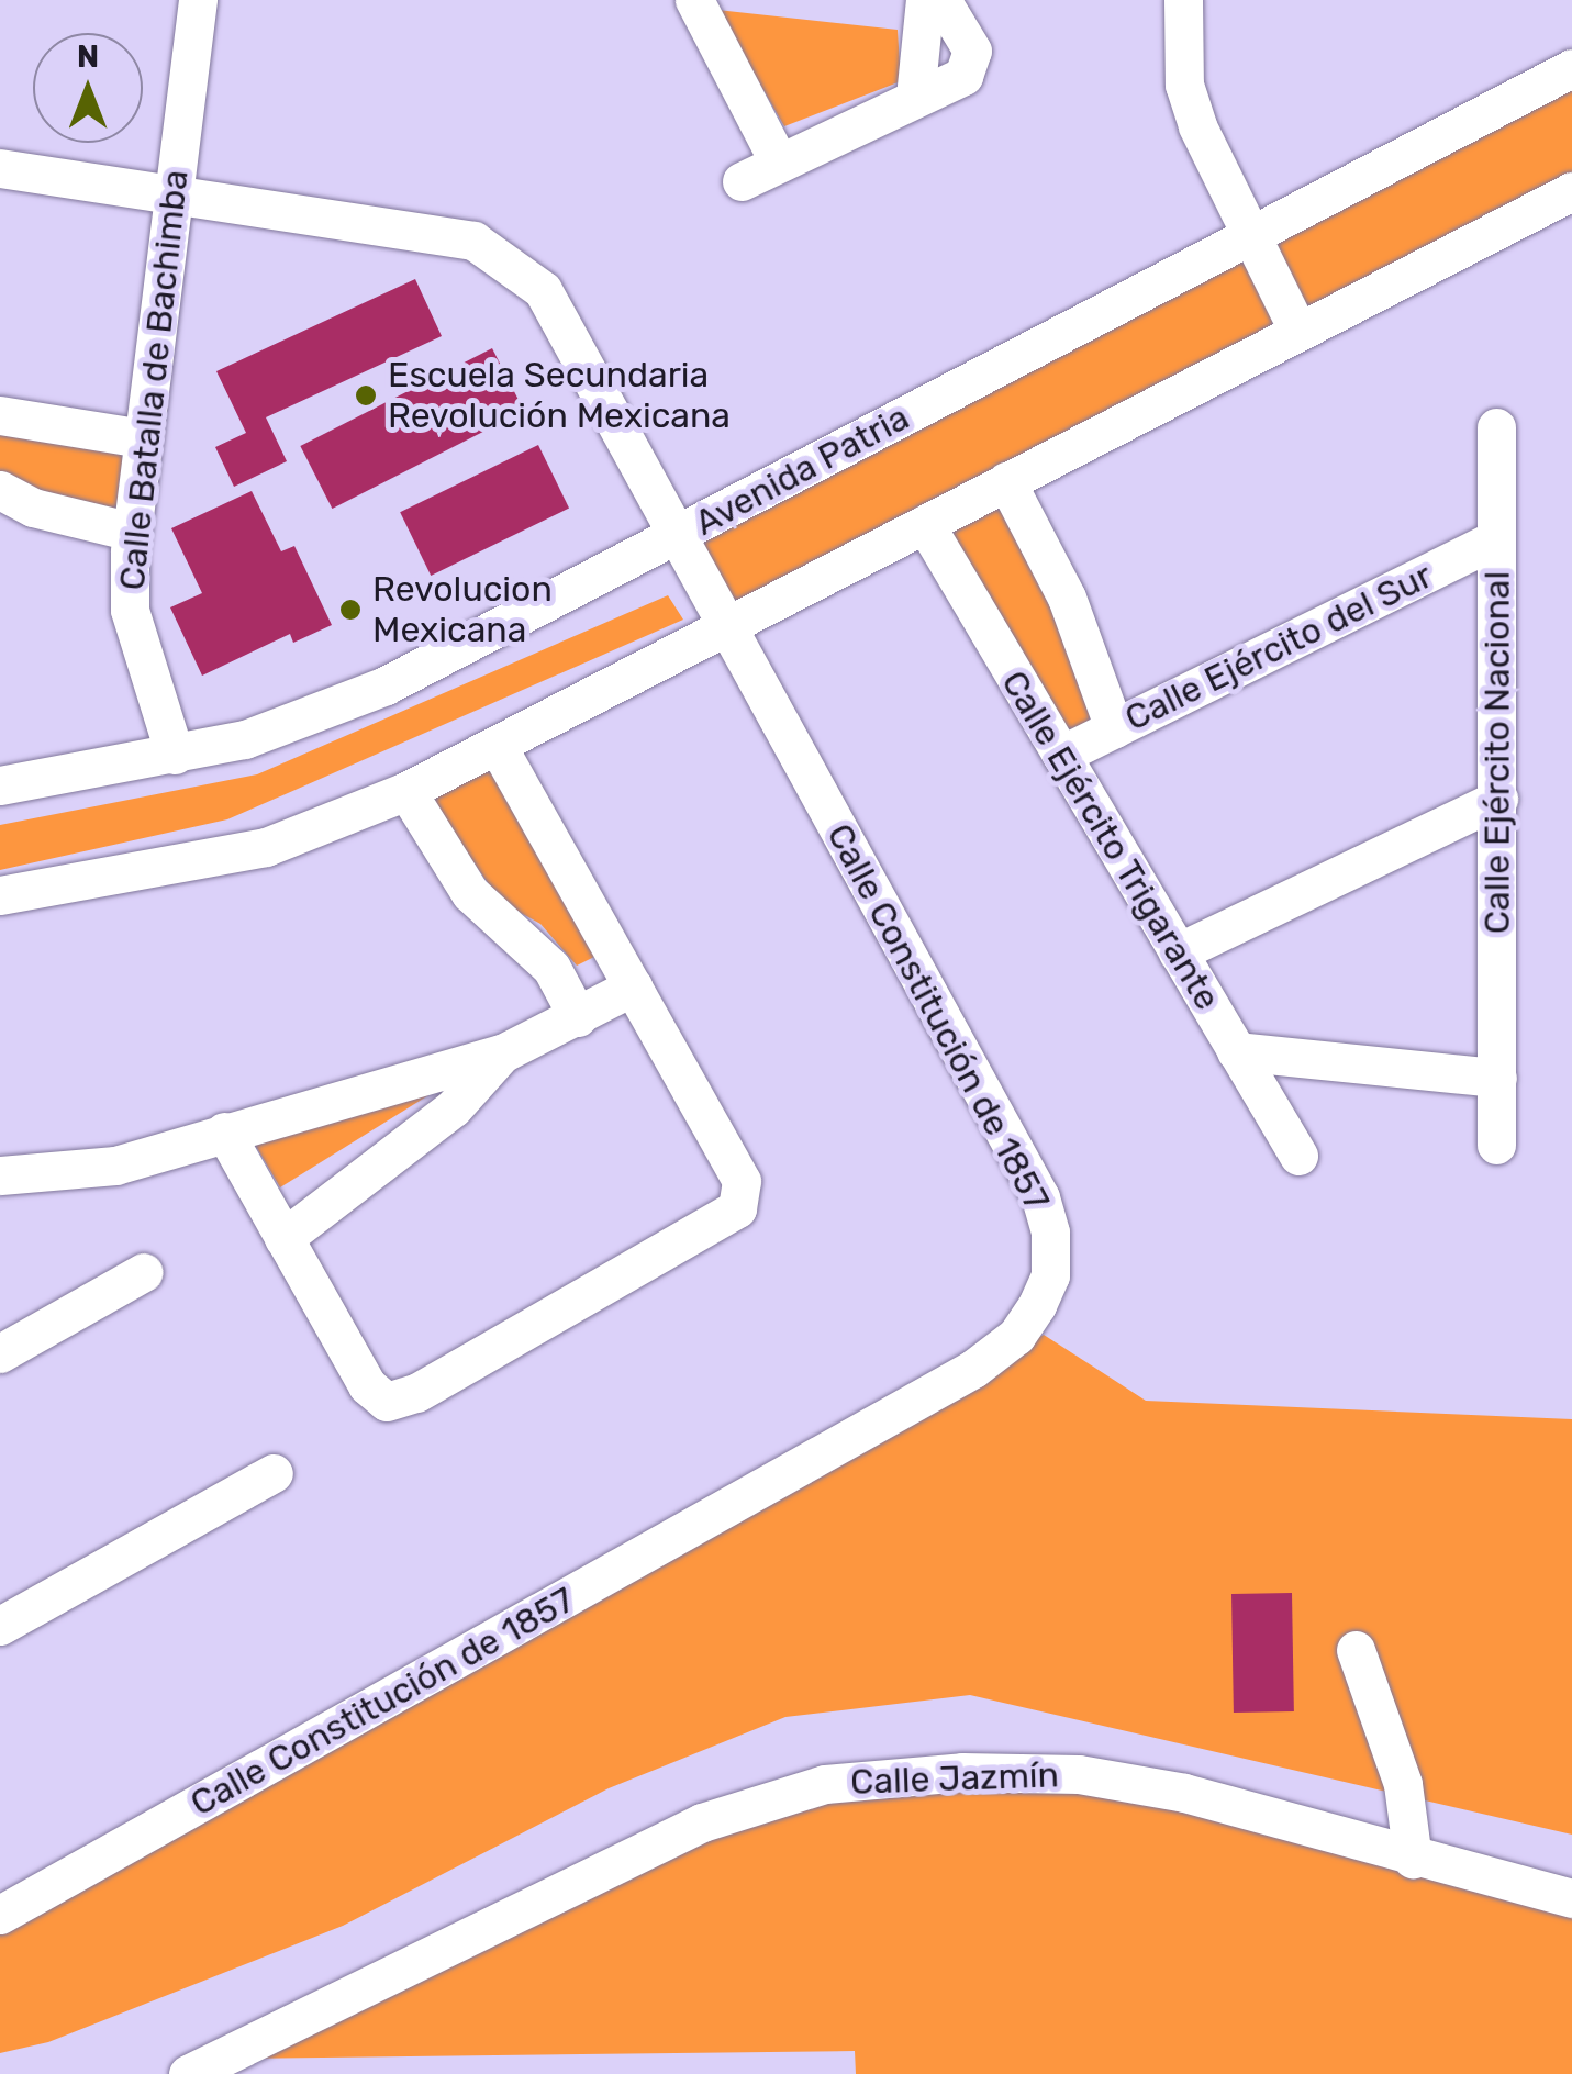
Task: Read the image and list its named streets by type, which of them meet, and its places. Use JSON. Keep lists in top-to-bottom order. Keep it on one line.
{"streets":{"street":["Calle Batalla de Bachimba","Avenida Patria","Calle Ejército del Sur","Calle Ejército Nacional","Calle Ejército Trigarante","Calle Constitución de 1857","Calle Jazmín"]},"crossings":[["Calle Batalla de Bachimba","Avenida Patria"],["Calle Batalla de Bachimba","Calle Constitución de 1857"],["Avenida Patria","Calle Constitución de 1857"],["Calle Ejército del Sur","Calle Ejército Nacional"],["Calle Ejército del Sur","Calle Ejército Trigarante"]],"places":["Escuela Secundaria Revolución Mexicana","Revolucion Mexicana"],"north":"top"}
